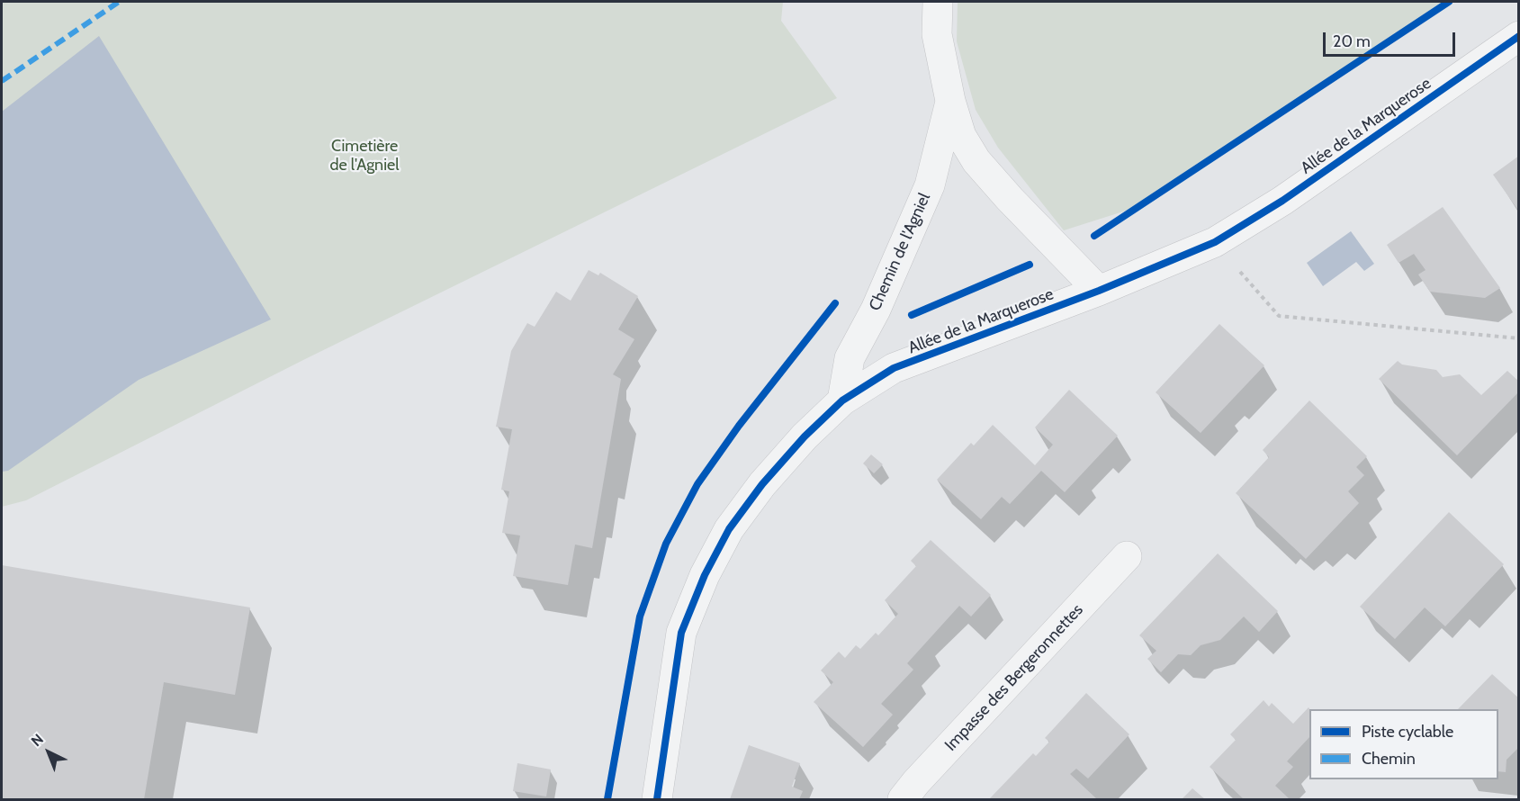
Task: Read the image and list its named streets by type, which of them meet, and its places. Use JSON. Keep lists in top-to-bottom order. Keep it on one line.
{"streets":{"street":["Allée de la Marquerose","Chemin de l'Agniel","Impasse des Bergeronnettes"]},"crossings":[["Allée de la Marquerose","Chemin de l'Agniel"]],"parks":["Cimetière de l'Agniel"],"legend":["Piste cyclable","Chemin"],"scale_bar":"20 m","north":"top left"}
